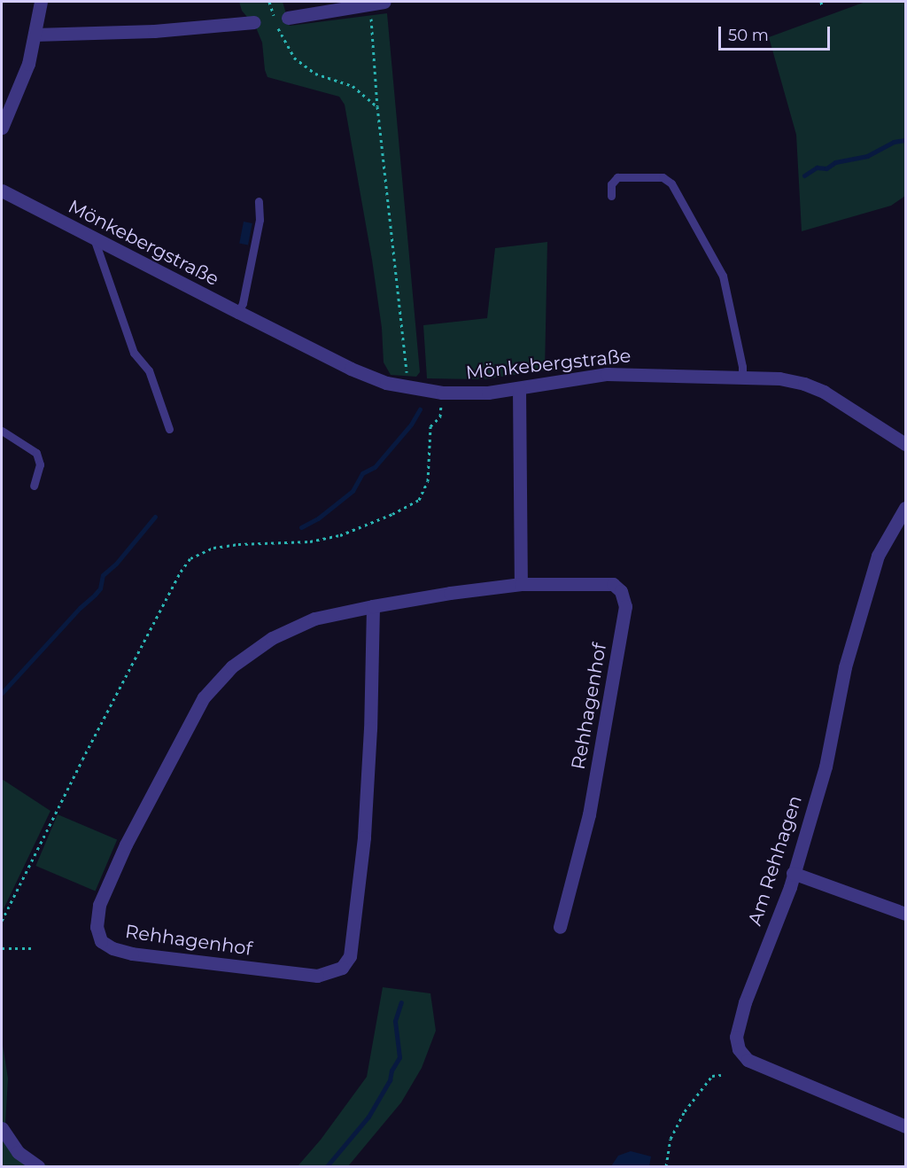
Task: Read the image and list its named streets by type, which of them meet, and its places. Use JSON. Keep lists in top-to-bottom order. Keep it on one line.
{"streets":{"street":["Mönkebergstraße","Rehhagenhof","Am Rehhagen"]},"scale_bar":"50 m"}
